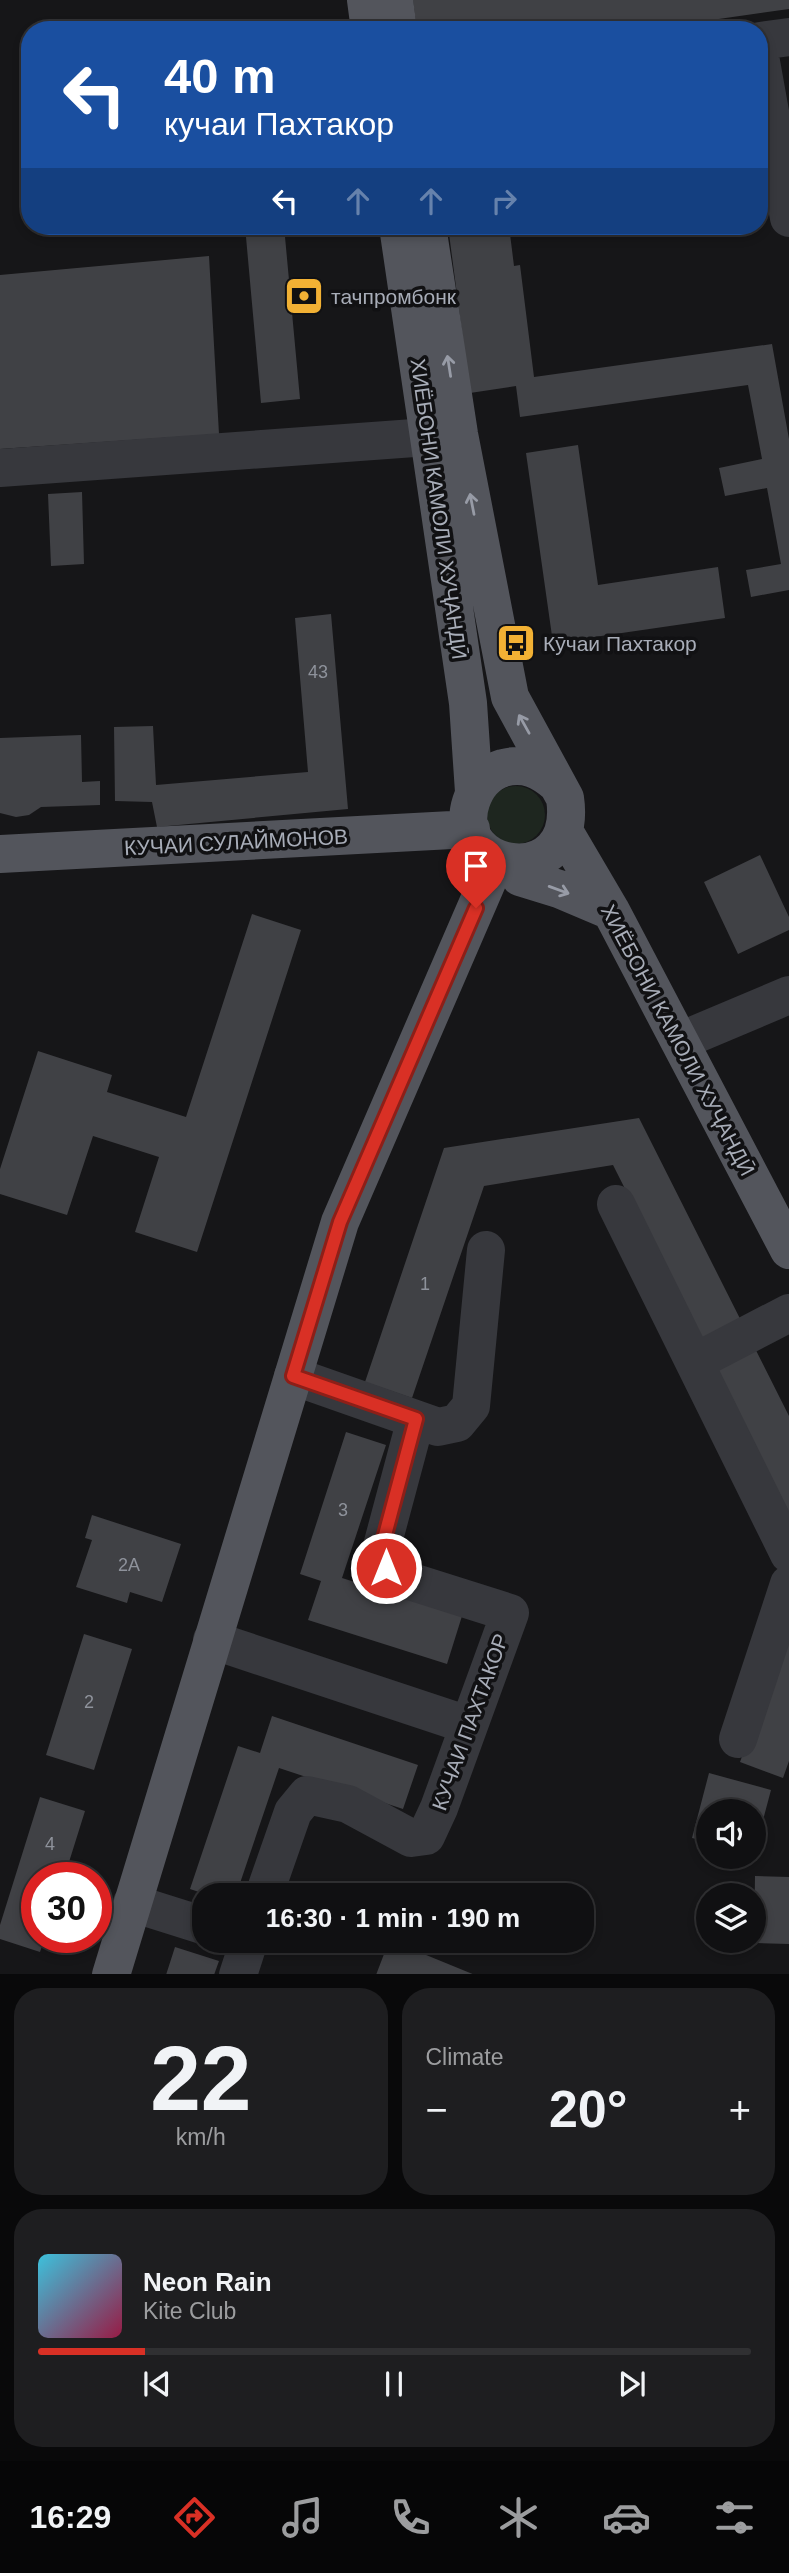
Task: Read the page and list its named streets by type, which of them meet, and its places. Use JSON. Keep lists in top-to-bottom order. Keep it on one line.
{"streets":{"main road":["ХИЁБОНИ КАМОЛИ ХУҶАНДӢ","КУЧАИ СУЛАЙМОНОВ"],"street":["КУЧАИ ПАХТАКОР"]},"crossings":[["ХИЁБОНИ КАМОЛИ ХУҶАНДӢ","КУЧАИ СУЛАЙМОНОВ"]],"places":{"bank":["тачпромбонк"],"bus stop":["Кӯчаи Пахтакор"]},"house_numbers":["43","1","3","2А","2","4"],"page":{"turn":["40 m","кучаи Пахтакор"],"limit":"30","trip":"16:30 · 1 min · 190 m","tile":[["22","km/h"],"Climate"],"heat":["−","20°","+"],"song":["Neon Rain","Kite Club"],"tabs":"16:29"}}
